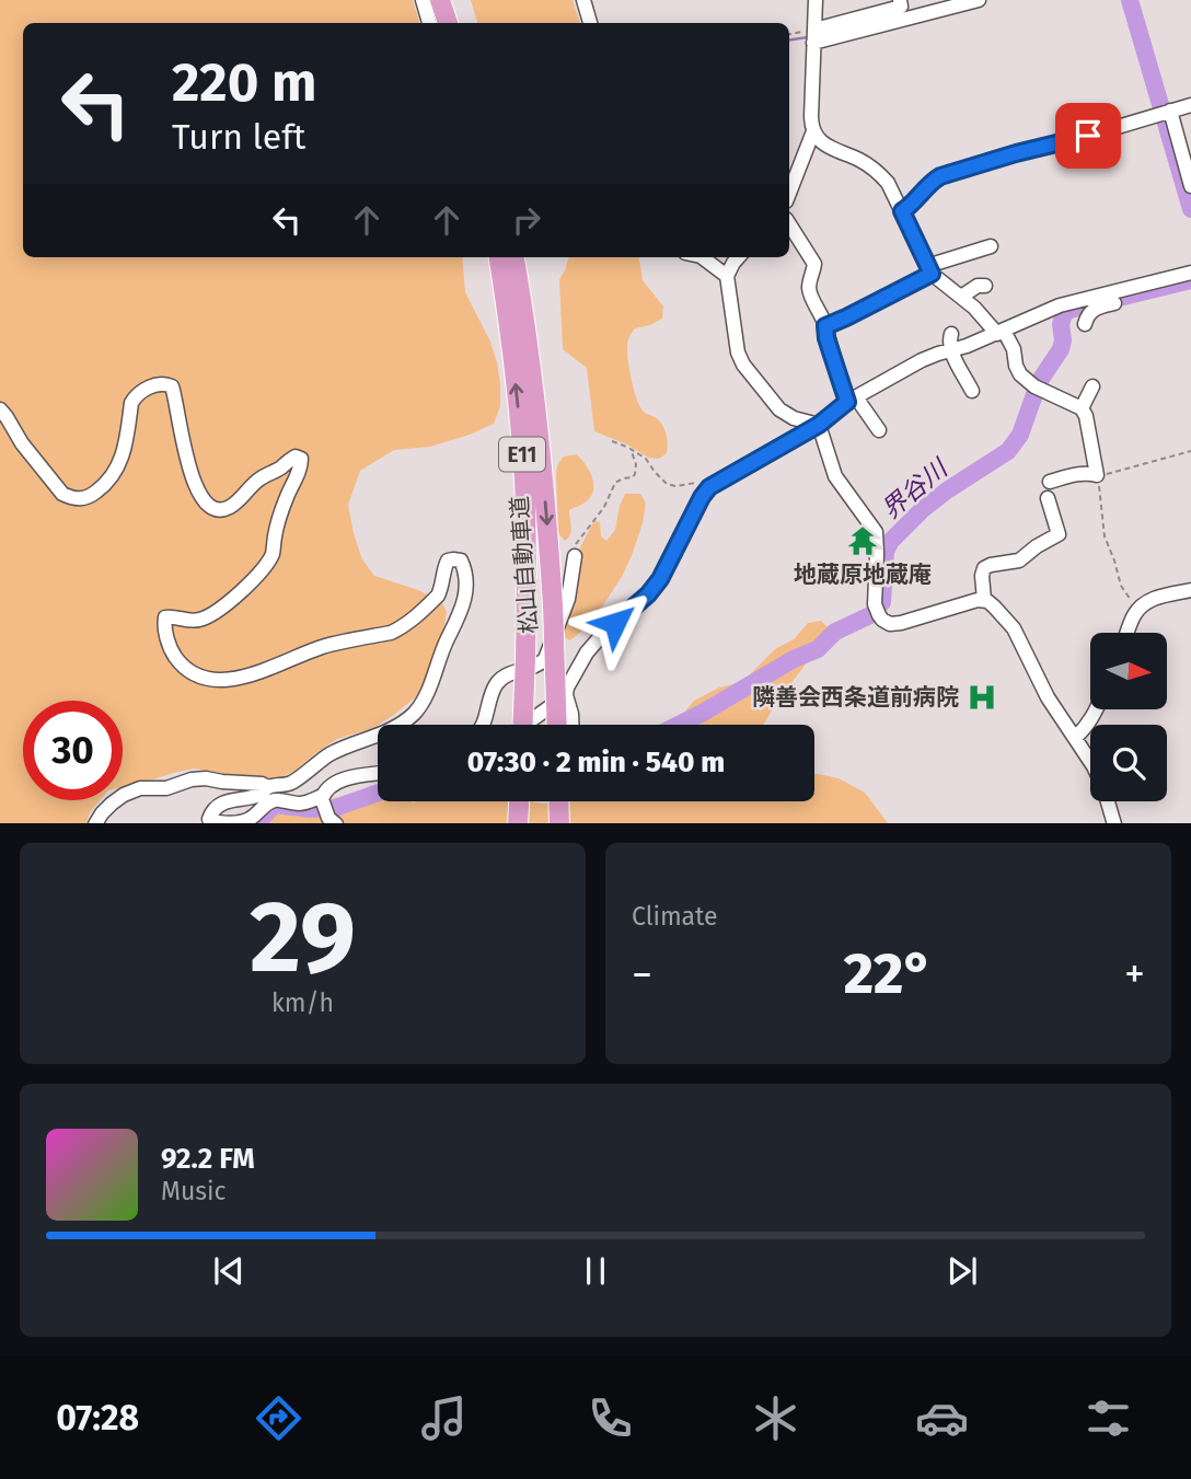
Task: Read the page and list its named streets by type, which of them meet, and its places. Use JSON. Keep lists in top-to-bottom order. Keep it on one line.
{"streets":{"highway":["E11","松山自動車道"]},"water":["界谷川"],"places":{"temple":["地蔵原地蔵庵"],"hospital":["隣善会西条道前病院"]},"north":"right","page":{"turn":["220 m","Turn left"],"limit":"30","trip":"07:30 · 2 min · 540 m","tile":[["29","km/h"],"Climate"],"heat":["−","22°","+"],"song":["92.2 FM","Music"],"tabs":"07:28"}}
